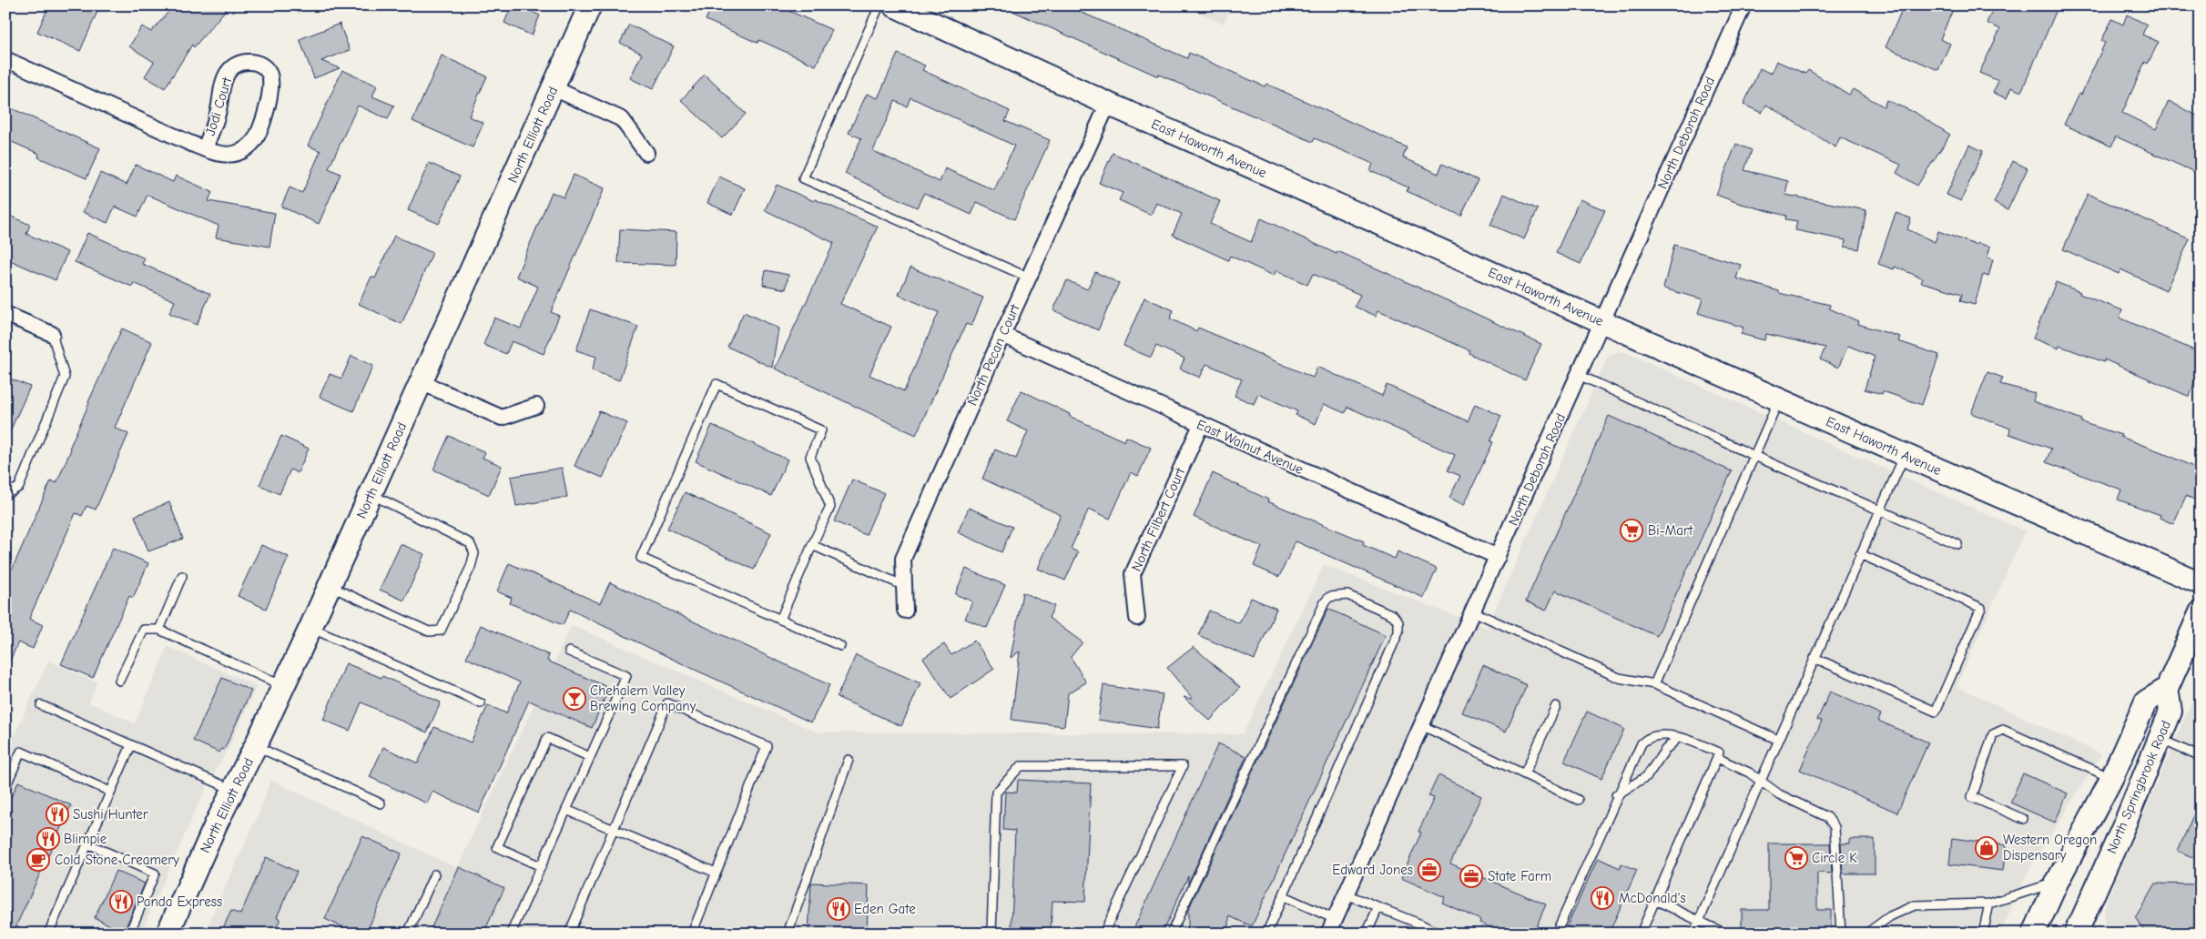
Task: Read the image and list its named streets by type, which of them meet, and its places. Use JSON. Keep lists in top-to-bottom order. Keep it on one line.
{"streets":{"street":["Jodi Court","North Deborah Road","North Elliott Road","East Haworth Avenue","North Pecan Court","East Walnut Avenue","North Filbert Court","North Springbrook Road"]},"crossings":[["North Deborah Road","East Haworth Avenue"],["North Deborah Road","East Walnut Avenue"],["East Haworth Avenue","North Pecan Court"],["North Pecan Court","East Walnut Avenue"],["East Walnut Avenue","North Filbert Court"]],"places":{"supermarket":["Bi-Mart","Circle K"],"bar":["Chehalem Valley Brewing Company"],"restaurant":["Sushi Hunter","Blimpie","McDonald's","Panda Express","Eden Gate"],"shop":["Western Oregon Dispensary"],"cafe":["Cold Stone Creamery"],"office":["Edward Jones","State Farm"]}}
